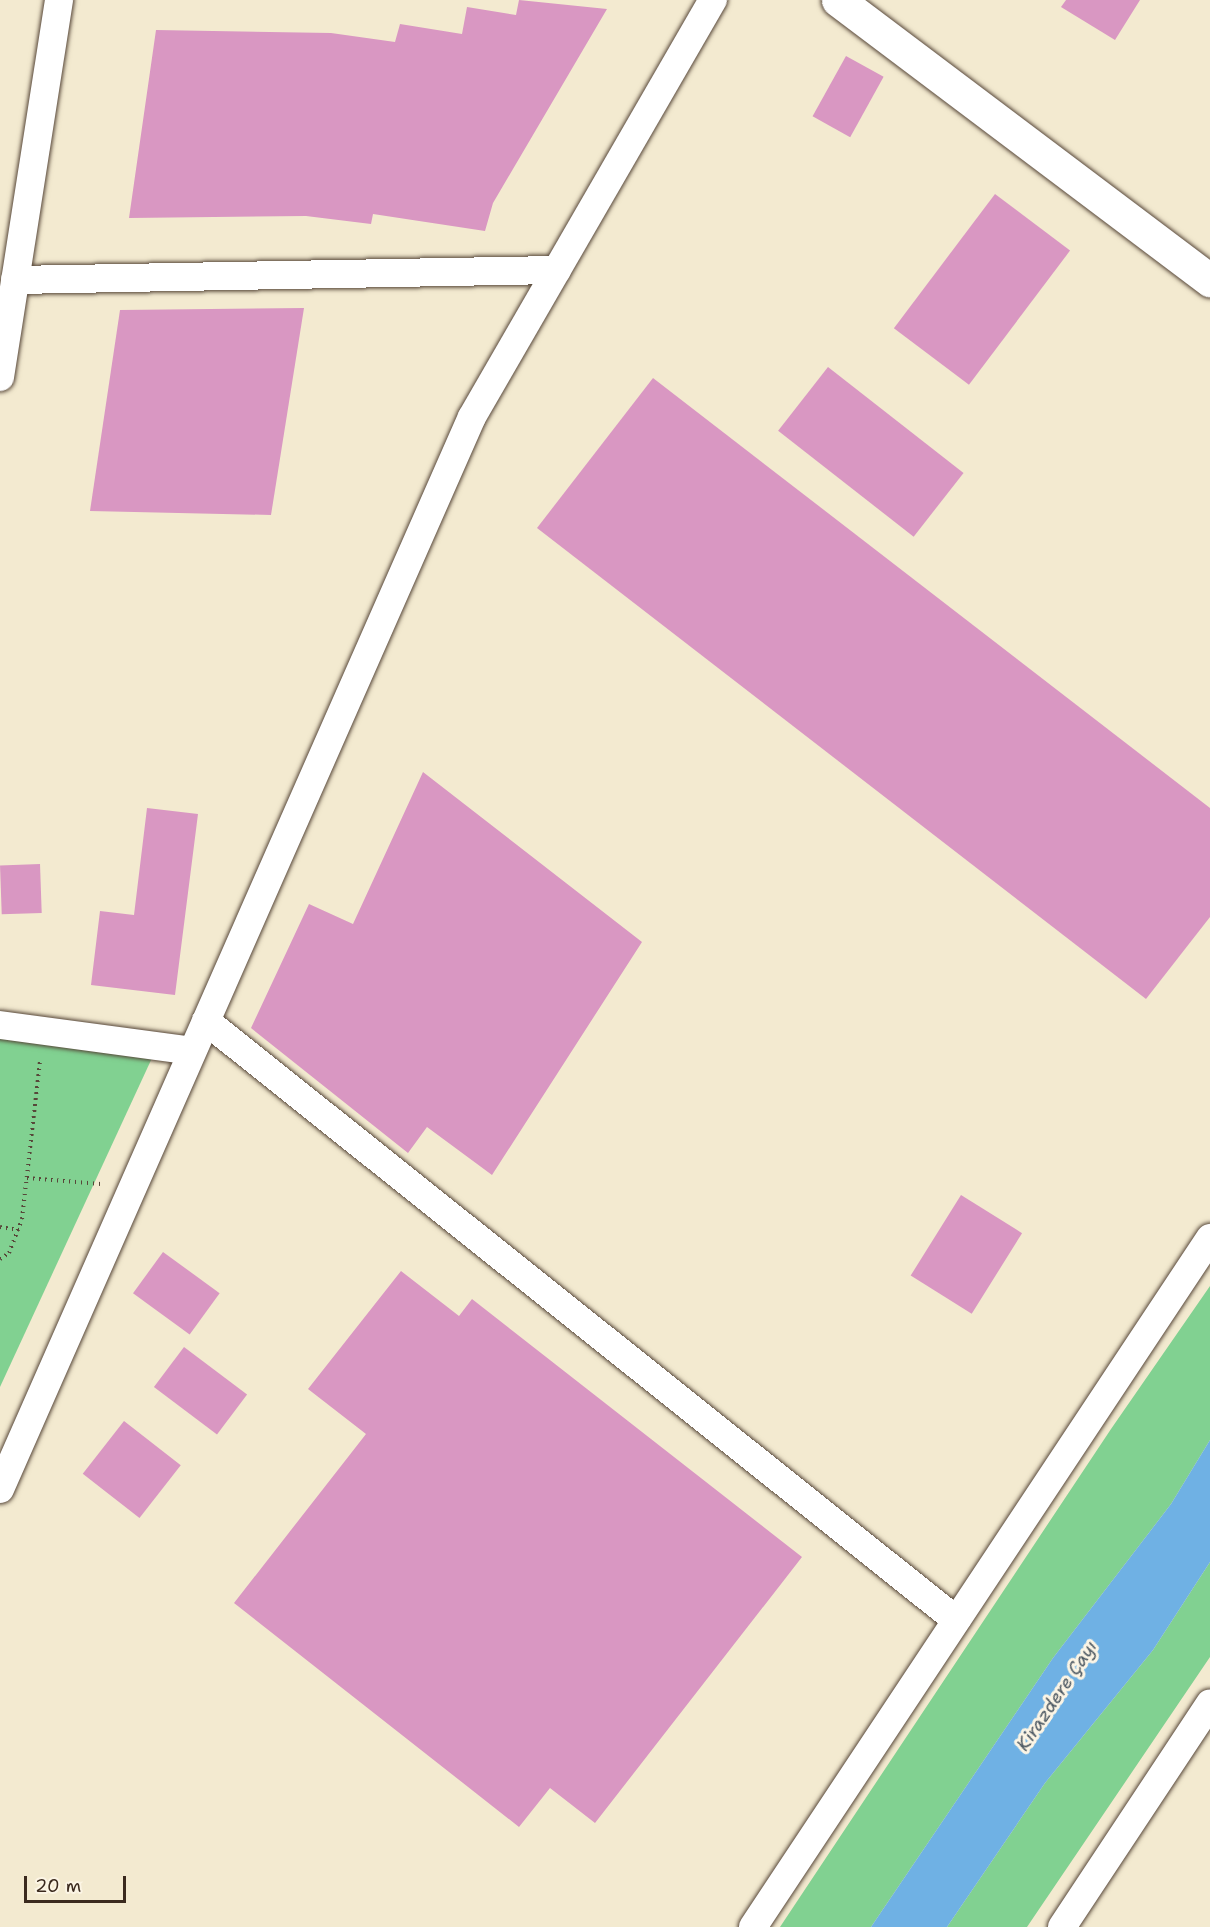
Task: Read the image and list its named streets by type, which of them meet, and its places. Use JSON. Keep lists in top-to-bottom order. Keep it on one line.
{"water":["Kirazdere Çayı"],"scale_bar":"20 m"}
